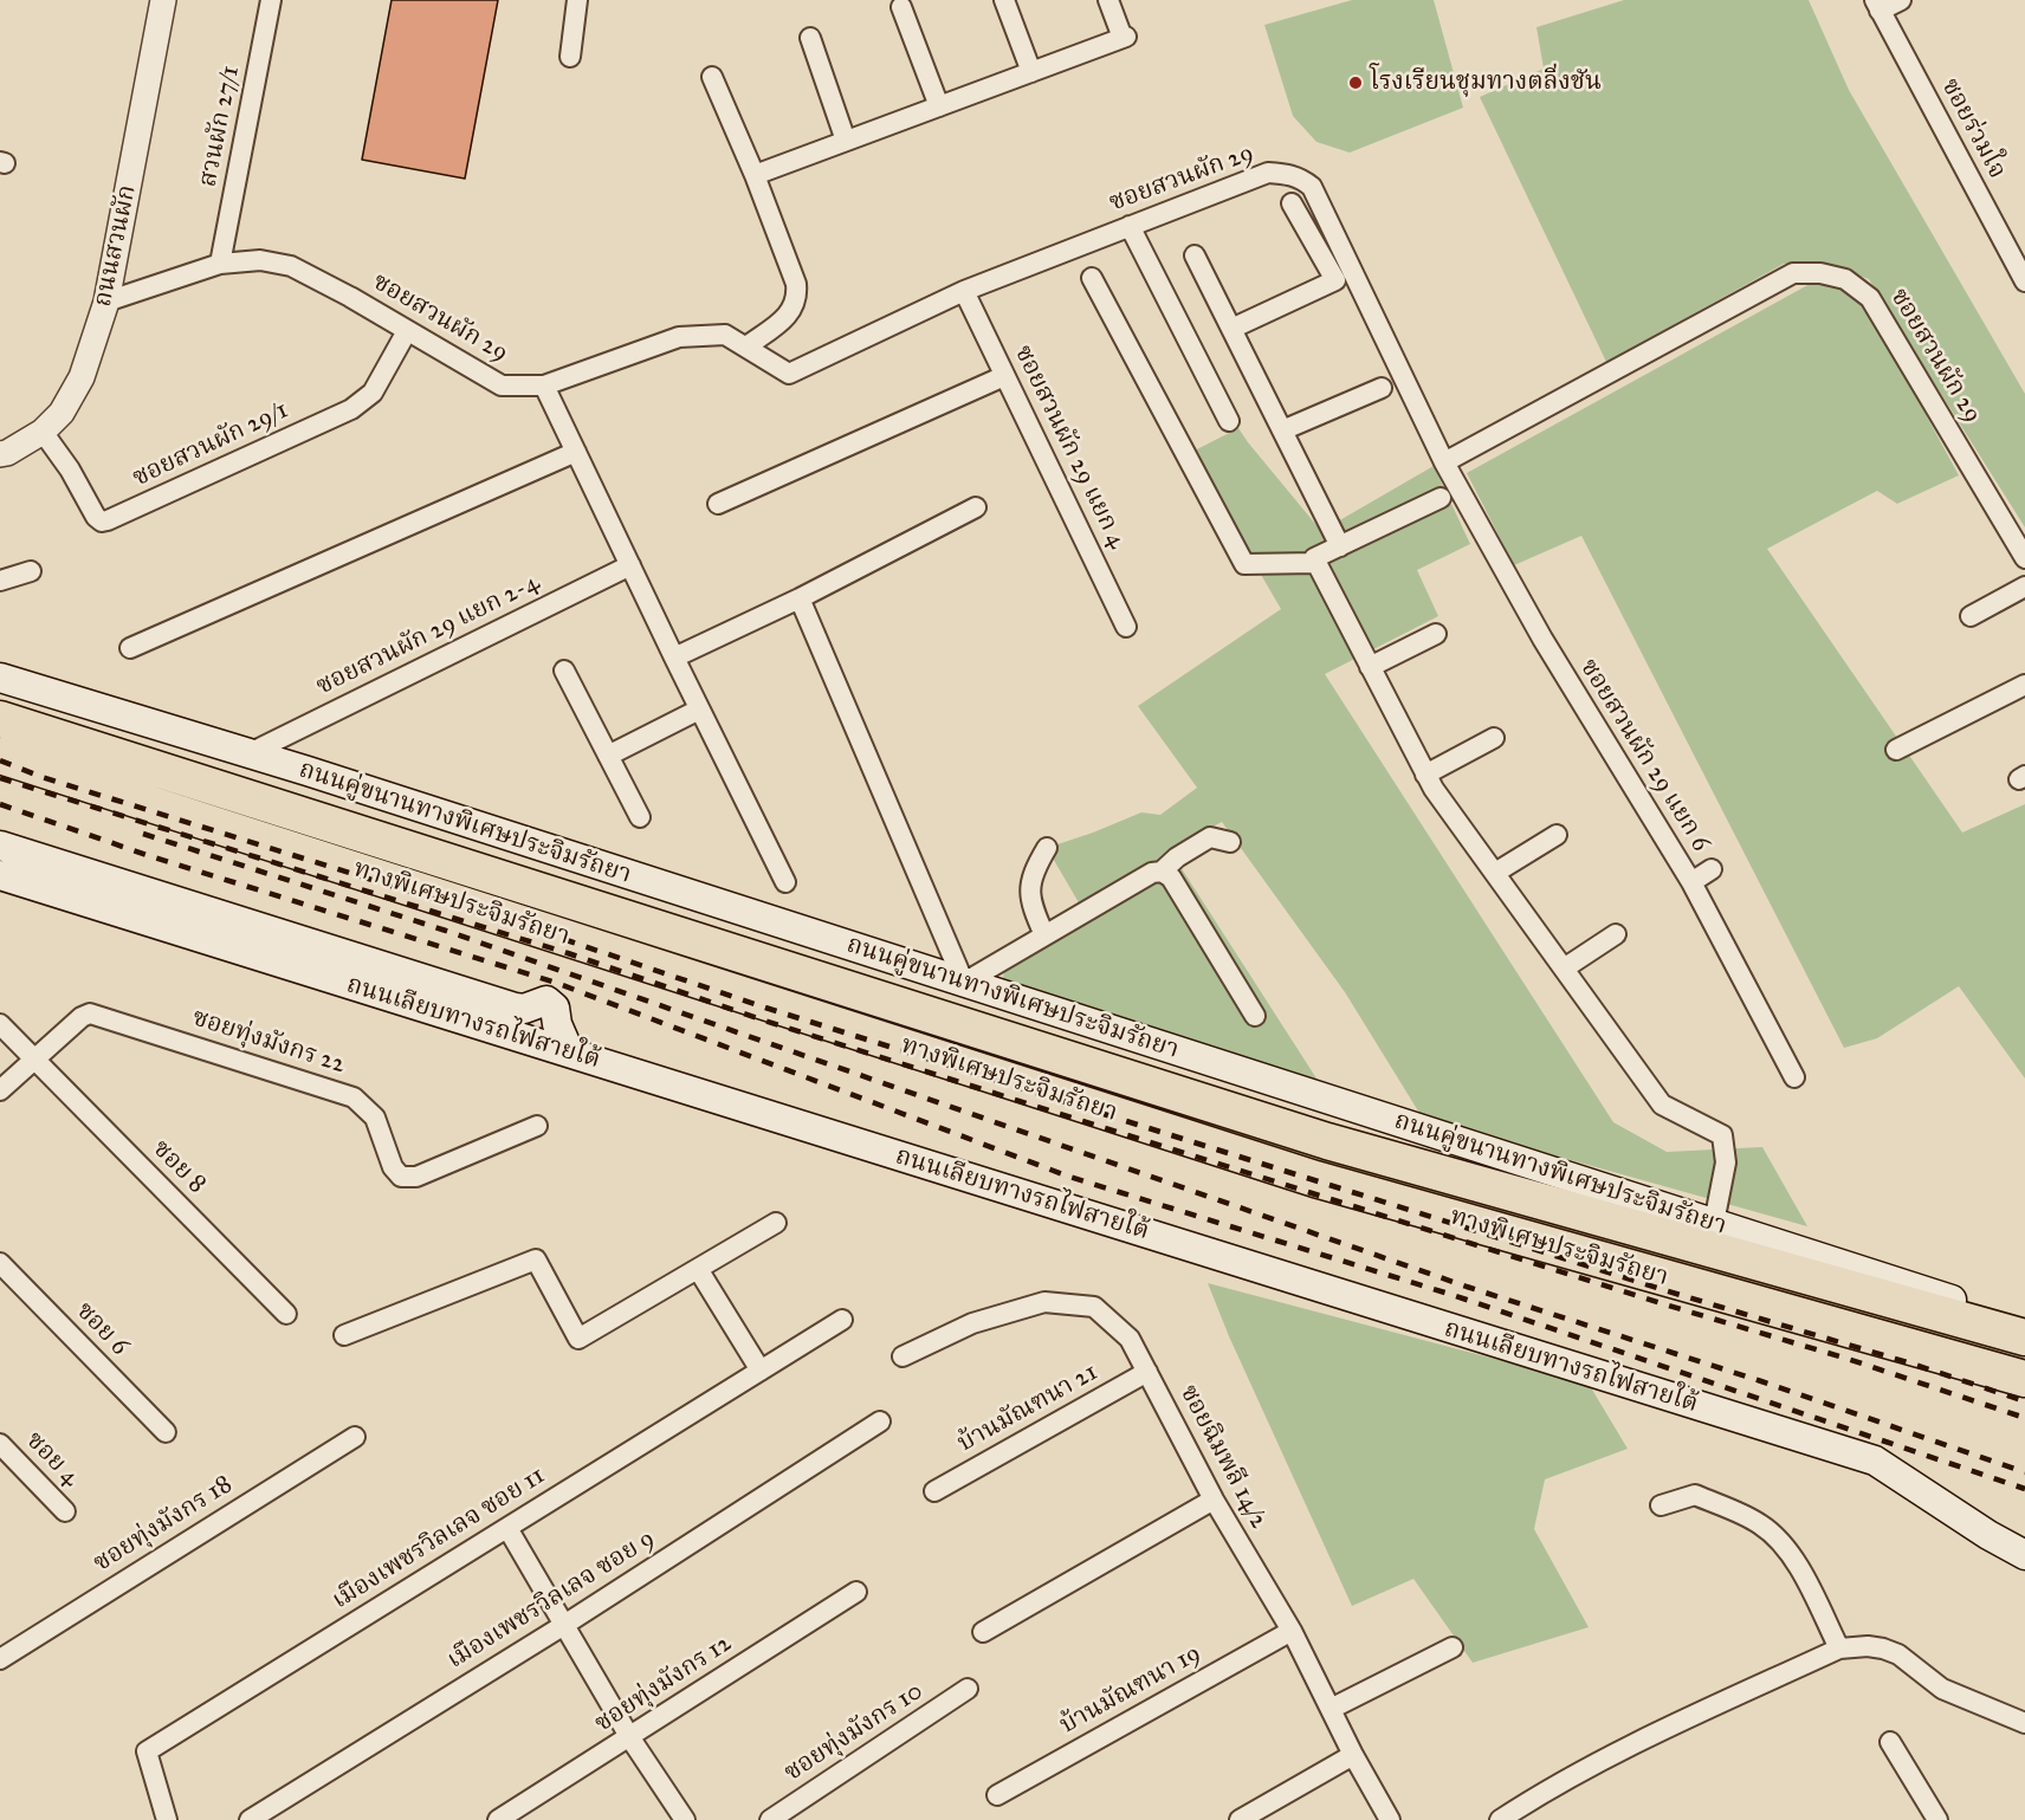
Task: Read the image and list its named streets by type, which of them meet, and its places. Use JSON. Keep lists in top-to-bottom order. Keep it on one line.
{"streets":{"highway":["ทางพิเศษประจิมรัถยา"],"main road":["ถนนคู่ขนานทางพิเศษประจิมรัถยา","ถนนเลียบทางรถไฟสายใต้"],"street":["สวนผัก 27/1","ซอยร่วมใจ","ซอยสวนผัก 29","ถนนสวนผัก","ซอยสวนผัก 29/1","ซอยสวนผัก 29 แยก 4","ซอยสวนผัก 29 แยก 2-4","ซอยสวนผัก 29 แยก 6","ซอยทุ่งมังกร 22","ซอย 8","ซอย 6","บ้านมัณฑนา 21","ซอยฉิมพลี 14/2","ซอย 4","ซอยทุ่งมังกร 18","เมืองเพชรวิลเลจ ซอย 11","เมืองเพชรวิลเลจ ซอย 9","ซอยทุ่งมังกร 12","บ้านมัณฑนา 19","ซอยทุ่งมังกร 10"]},"crossings":[["สวนผัก 27/1","ซอยสวนผัก 29"],["ซอยสวนผัก 29","ถนนสวนผัก"],["ซอยสวนผัก 29","ซอยสวนผัก 29/1"],["ซอยสวนผัก 29","ซอยสวนผัก 29 แยก 4"],["ซอยสวนผัก 29","ซอยสวนผัก 29 แยก 6"],["ถนนสวนผัก","ซอยสวนผัก 29/1"],["ซอยสวนผัก 29 แยก 2-4","ถนนคู่ขนานทางพิเศษประจิมรัถยา"],["ซอยทุ่งมังกร 22","ซอย 8"],["บ้านมัณฑนา 21","ซอยฉิมพลี 14/2"],["ซอยฉิมพลี 14/2","บ้านมัณฑนา 19"]],"places":["โรงเรียนชุมทางตลิ่งชัน"]}
